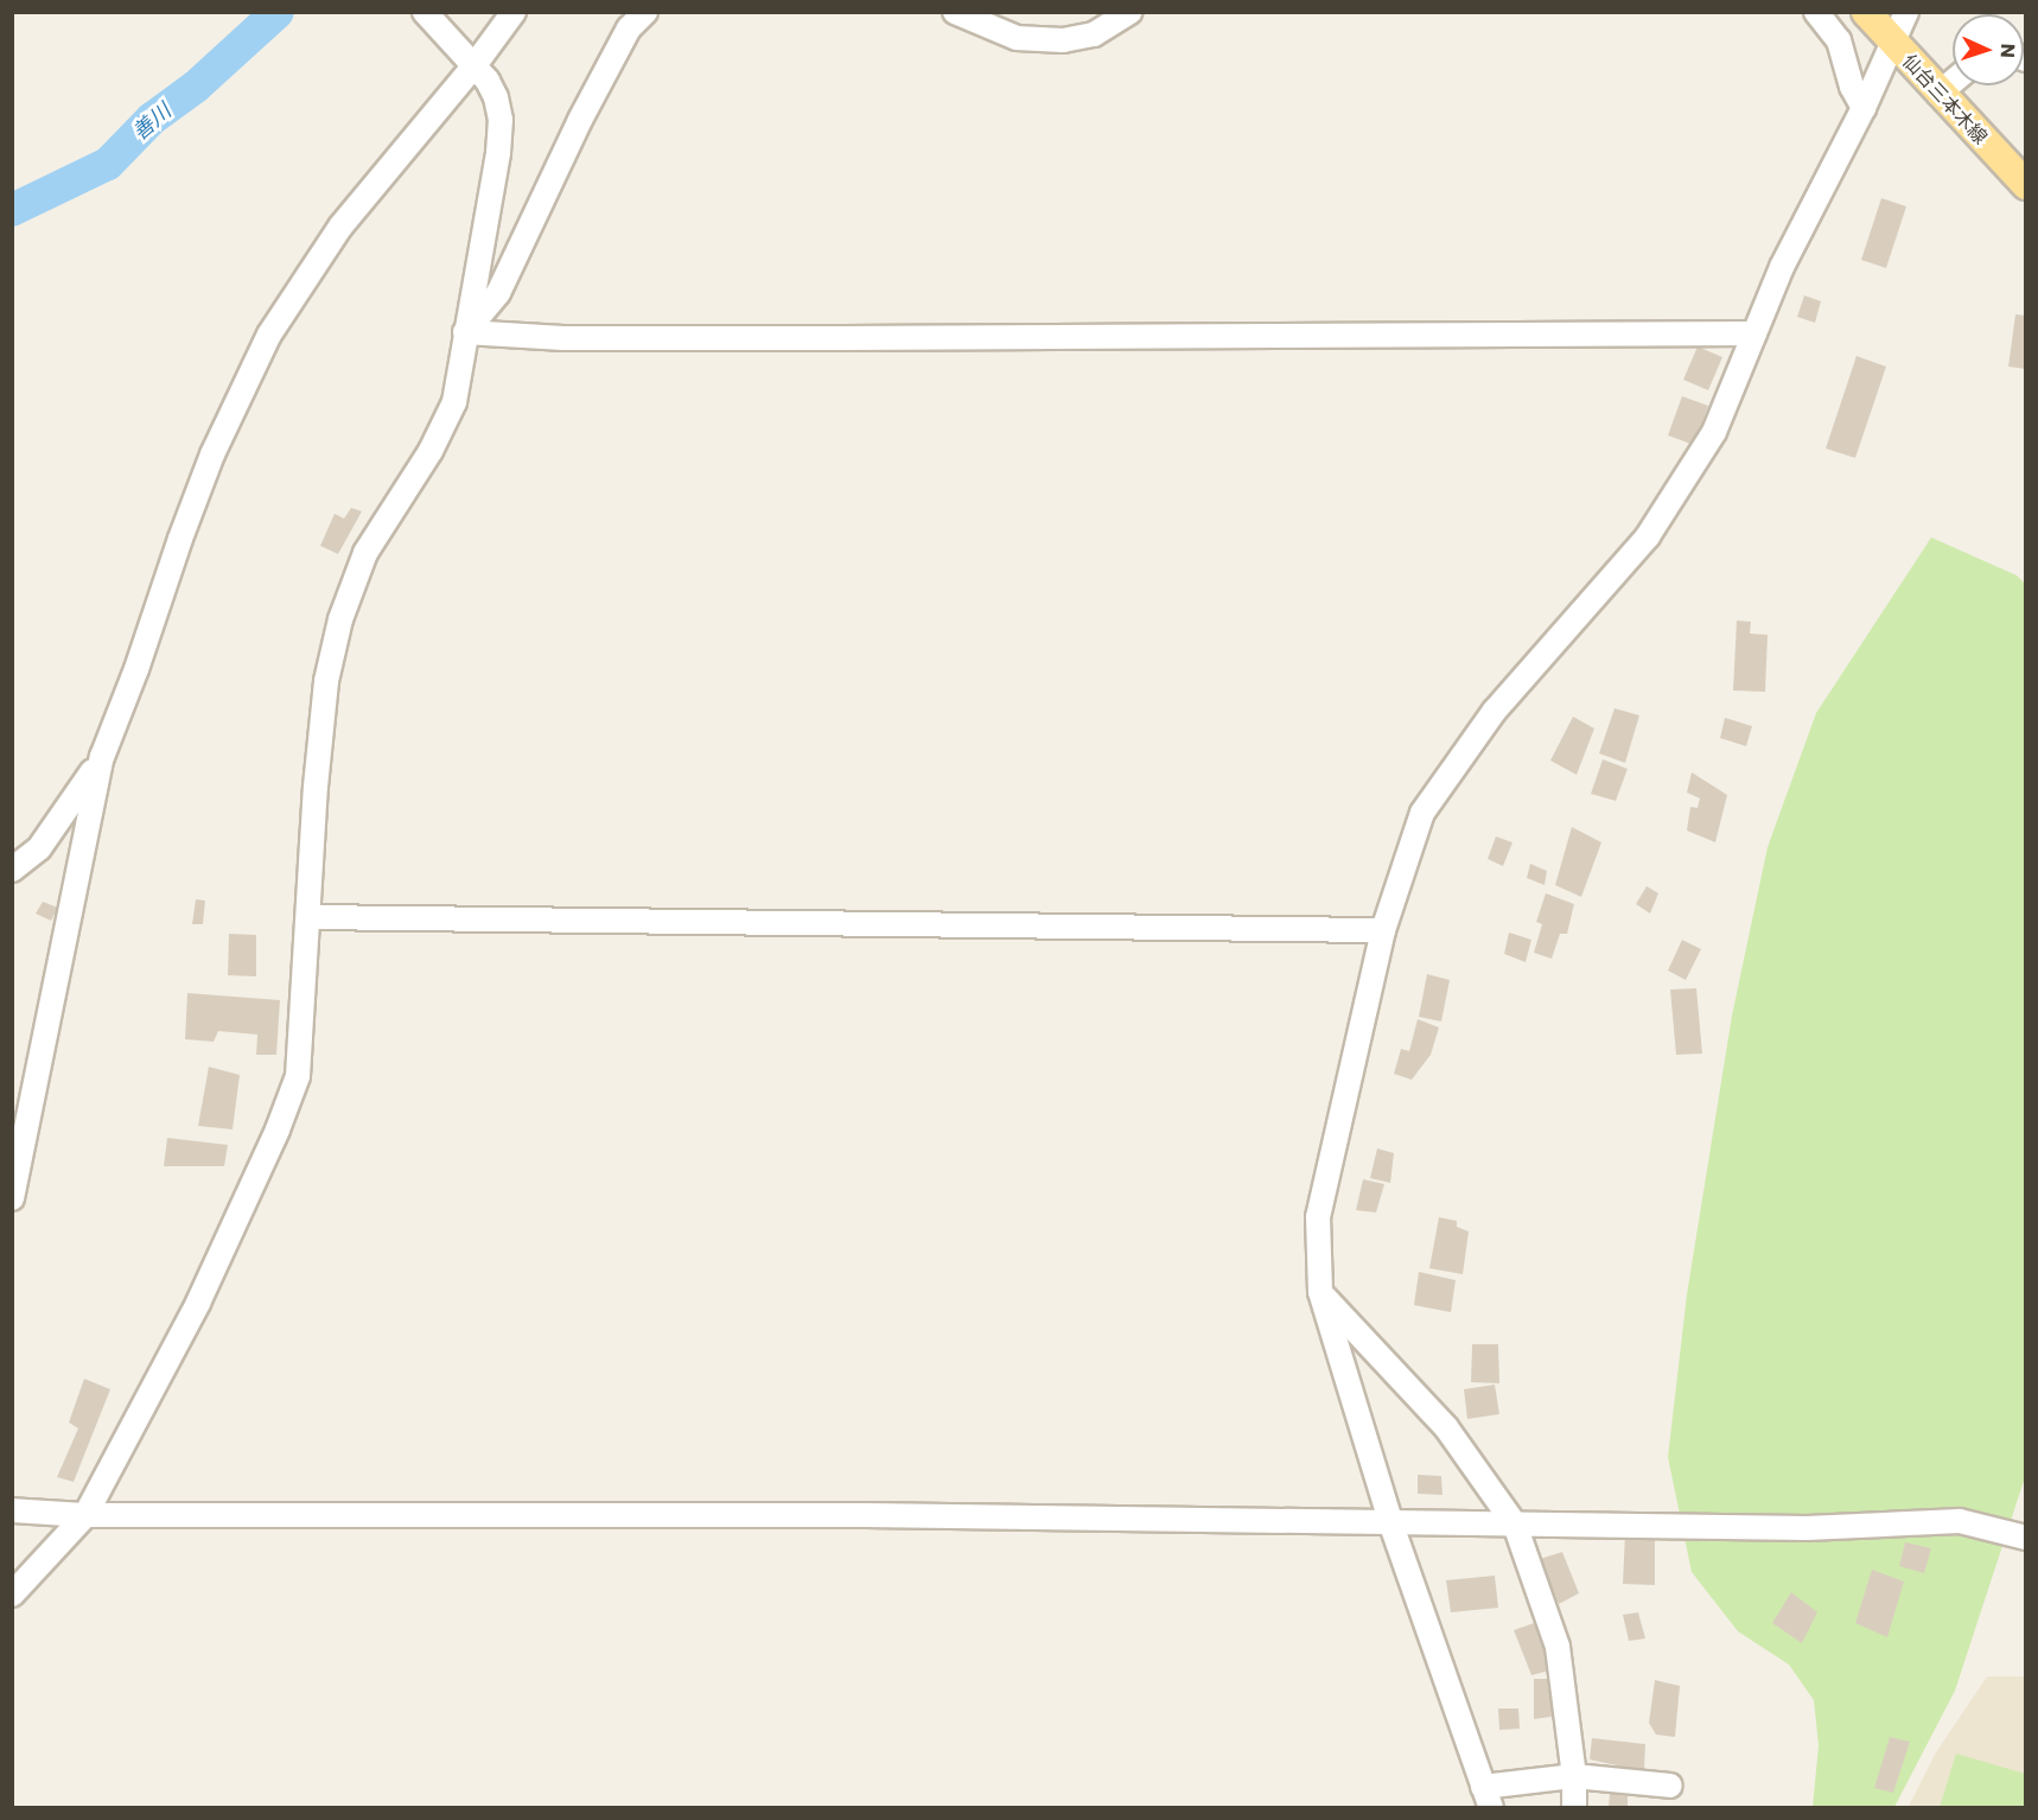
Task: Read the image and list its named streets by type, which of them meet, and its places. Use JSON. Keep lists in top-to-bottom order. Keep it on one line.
{"streets":{"main road":["仙台三本木線"]},"water":["善川"],"north":"right"}
